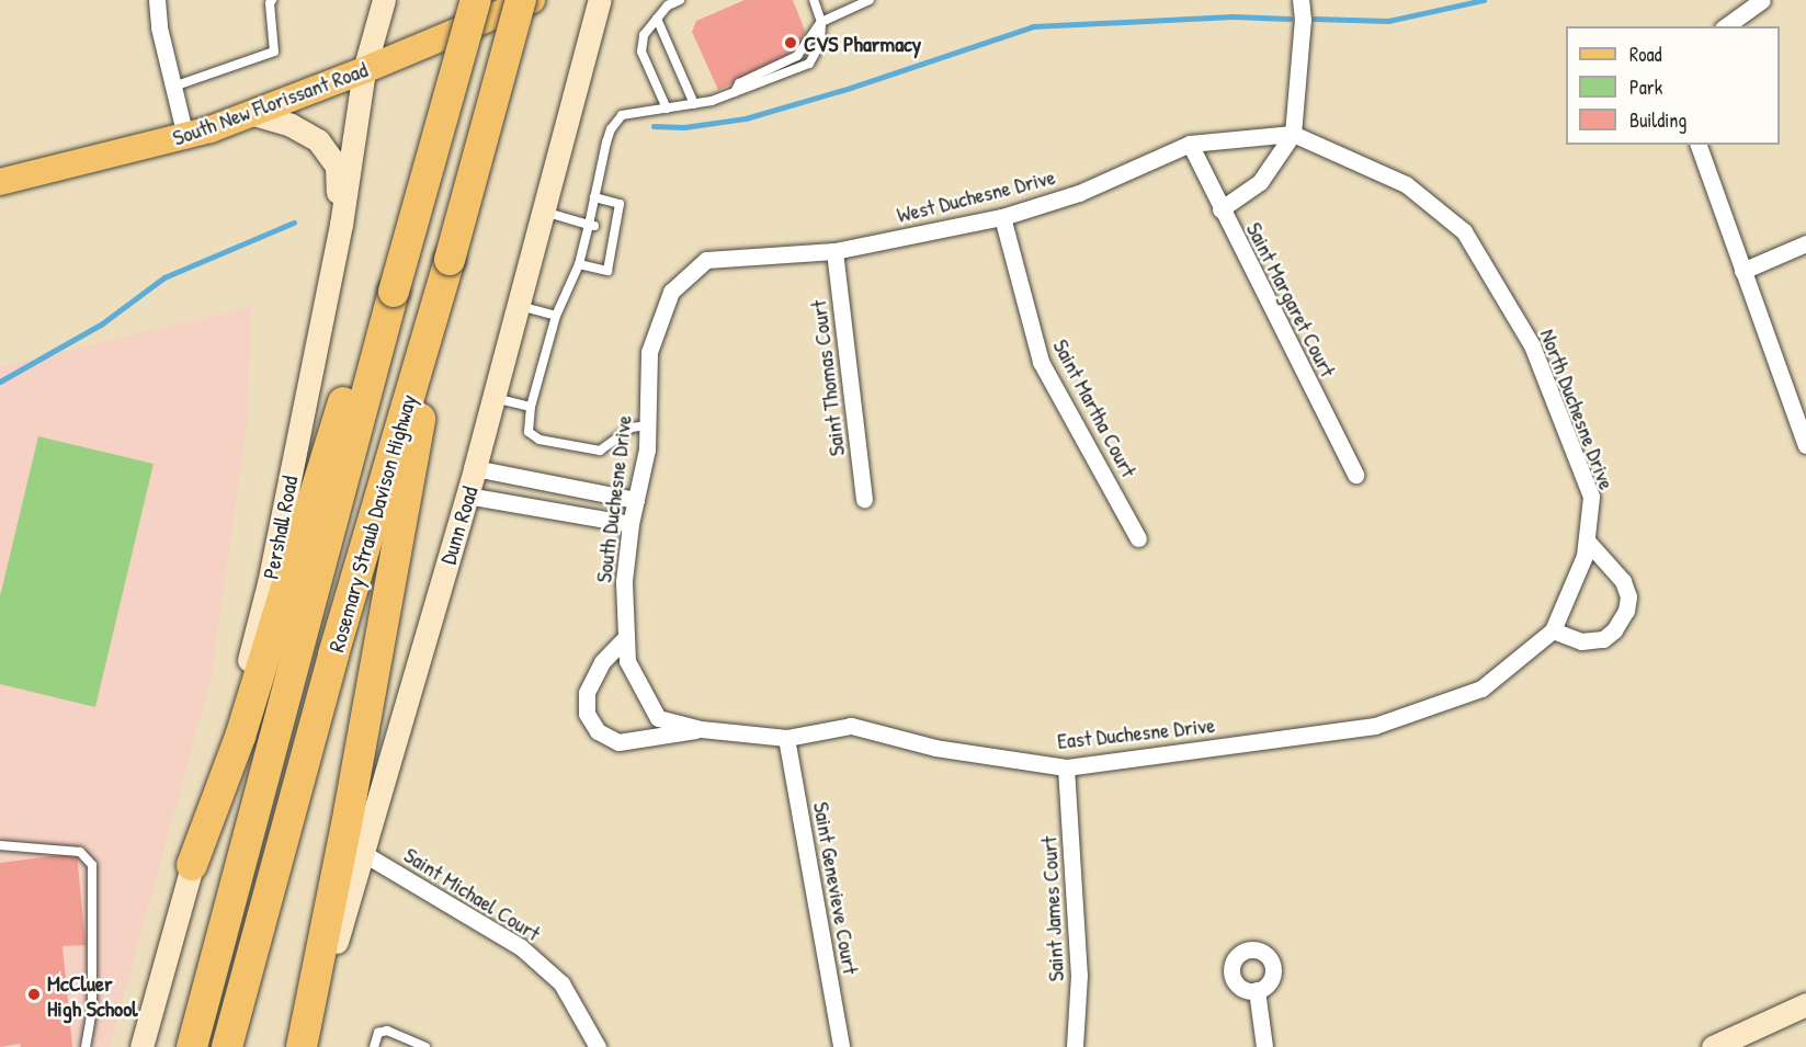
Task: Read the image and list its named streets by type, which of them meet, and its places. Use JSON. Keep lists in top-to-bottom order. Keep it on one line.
{"streets":{"highway":["Rosemary Straub Davison Highway"],"main road":["South New Florissant Road"],"street":["West Duchesne Drive","Saint Margaret Court","Saint Thomas Court","Saint Martha Court","North Duchesne Drive","South Duchesne Drive","Dunn Road","Pershall Road","East Duchesne Drive","Saint Genevieve Court","Saint Michael Court","Saint James Court"]},"crossings":[["South New Florissant Road","Pershall Road"],["West Duchesne Drive","Saint Margaret Court"],["West Duchesne Drive","Saint Thomas Court"],["West Duchesne Drive","Saint Martha Court"],["West Duchesne Drive","North Duchesne Drive"],["West Duchesne Drive","South Duchesne Drive"],["North Duchesne Drive","East Duchesne Drive"],["South Duchesne Drive","East Duchesne Drive"],["Dunn Road","Saint Michael Court"],["East Duchesne Drive","Saint Genevieve Court"],["East Duchesne Drive","Saint James Court"]],"places":["CVS Pharmacy","McCluer High School"],"legend":["Road","Park","Building"]}
